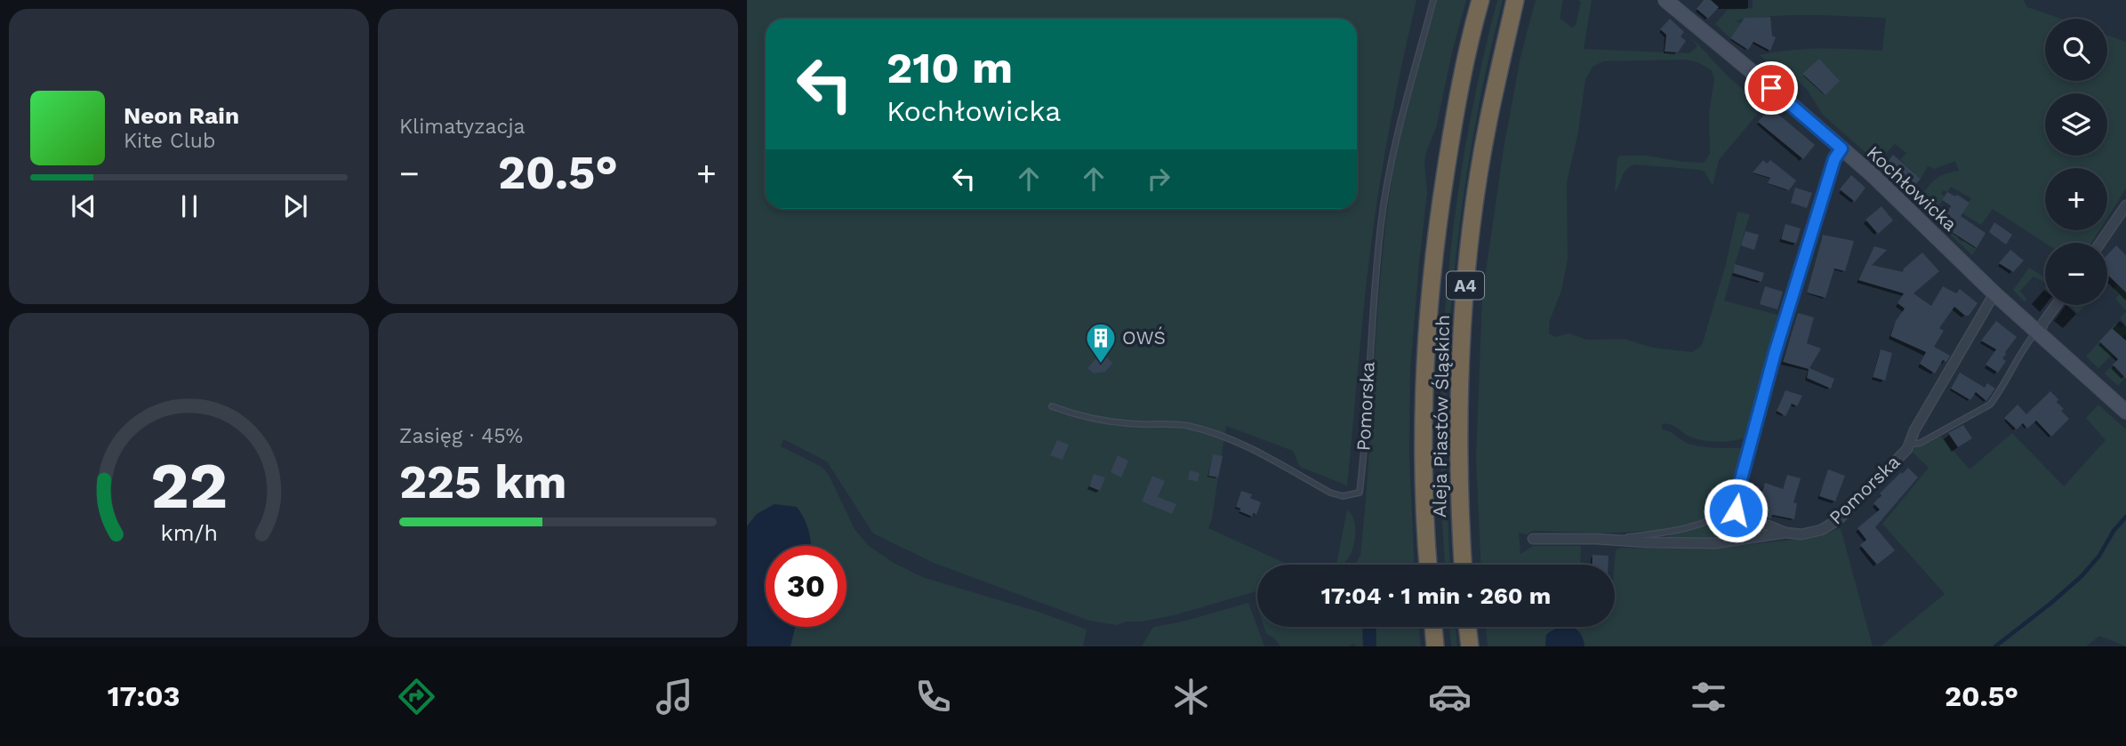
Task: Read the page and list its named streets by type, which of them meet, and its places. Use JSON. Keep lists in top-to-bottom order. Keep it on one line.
{"streets":{"highway":["A4","Aleja Piastów Śląskich"],"street":["Kochłowicka","Pomorska"]},"crossings":[["Kochłowicka","Pomorska"]],"places":{"building":["OWŚ"]},"page":{"tile":["Klimatyzacja",["Zasięg · 45%","225 km"]],"map_buttons":["+","−"],"turn":["210 m","Kochłowicka"],"song":["Neon Rain","Kite Club"],"heat":["−","20.5°","+"],"limit":"30","trip":"17:04 · 1 min · 260 m","tabs":["17:03","20.5°"],"gauge":["22","km/h"]}}
